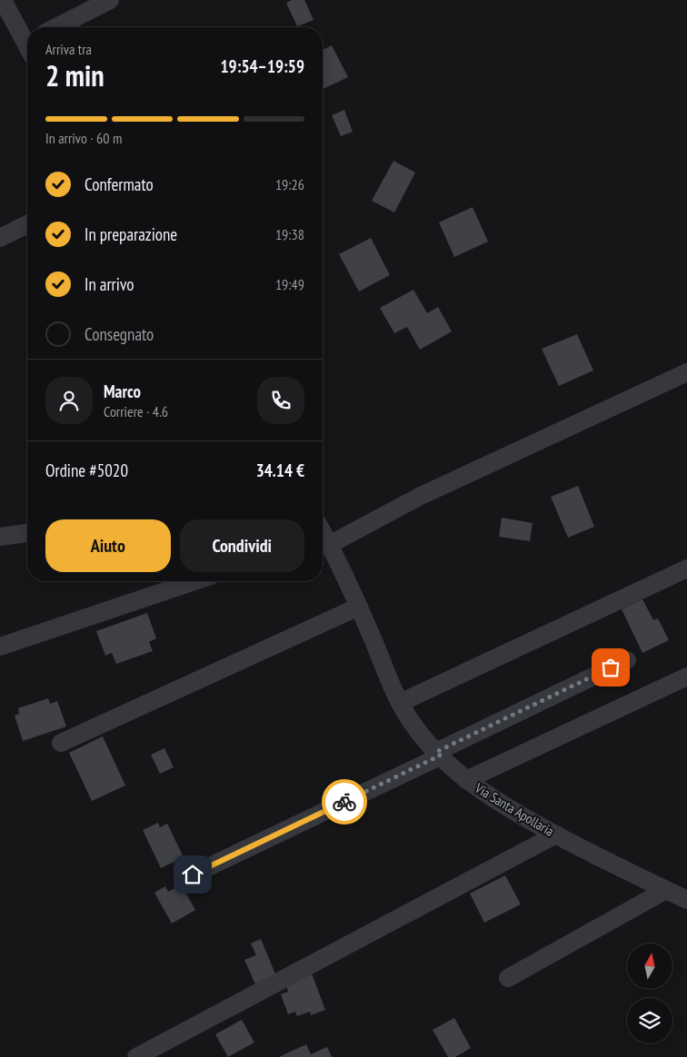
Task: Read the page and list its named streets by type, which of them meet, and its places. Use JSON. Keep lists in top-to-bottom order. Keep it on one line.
{"streets":{"street":["Via Santa Apollaria"]},"north":"top","page":{"heading":["2 min","Arriva tra","19:54–19:59"],"panel":["Marco","Corriere · 4.6","Ordine #5020","34.14 €"],"bar":"In arrivo · 60 m","list":[["Confermato","19:26"],["In preparazione","19:38"],["In arrivo","19:49"],"Consegnato"],"buttons":["Aiuto","Condividi"]}}
